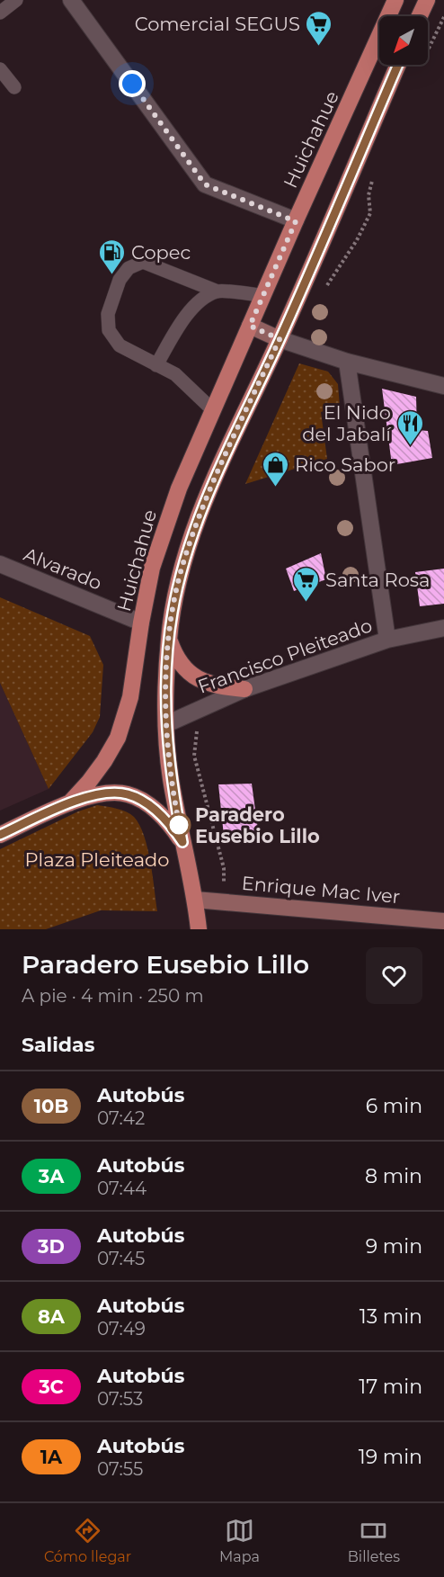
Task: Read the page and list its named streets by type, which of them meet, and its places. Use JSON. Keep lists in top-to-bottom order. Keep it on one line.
{"streets":{"main road":["Huichahue","Enrique Mac Iver"],"street":["Alvarado","Francisco Pleiteado"]},"crossings":[["Huichahue","Alvarado"]],"parks":["Plaza Pleiteado"],"places":{"supermarket":["Comercial SEGUS","Santa Rosa"],"fuel station":["Copec"],"restaurant":["El Nido del Jabalí"],"shop":["Rico Sabor"],"other":["Paradero Eusebio Lillo"]},"lines":["bus line 10B"],"north":"bottom left","page":{"heading":[["Paradero Eusebio Lillo","A pie · 4 min · 250 m"],"Salidas"],"list":[{"mark":"10B","name":"Autobús","note":"07:42","value":"6 min"},{"mark":"3A","name":"Autobús","note":"07:44","value":"8 min"},{"mark":"3D","name":"Autobús","note":"07:45","value":"9 min"},{"mark":"8A","name":"Autobús","note":"07:49","value":"13 min"},{"mark":"3C","name":"Autobús","note":"07:53","value":"17 min"},{"mark":"1A","name":"Autobús","note":"07:55","value":"19 min"}],"tabs":["Cómo llegar","Mapa","Billetes"]}}
